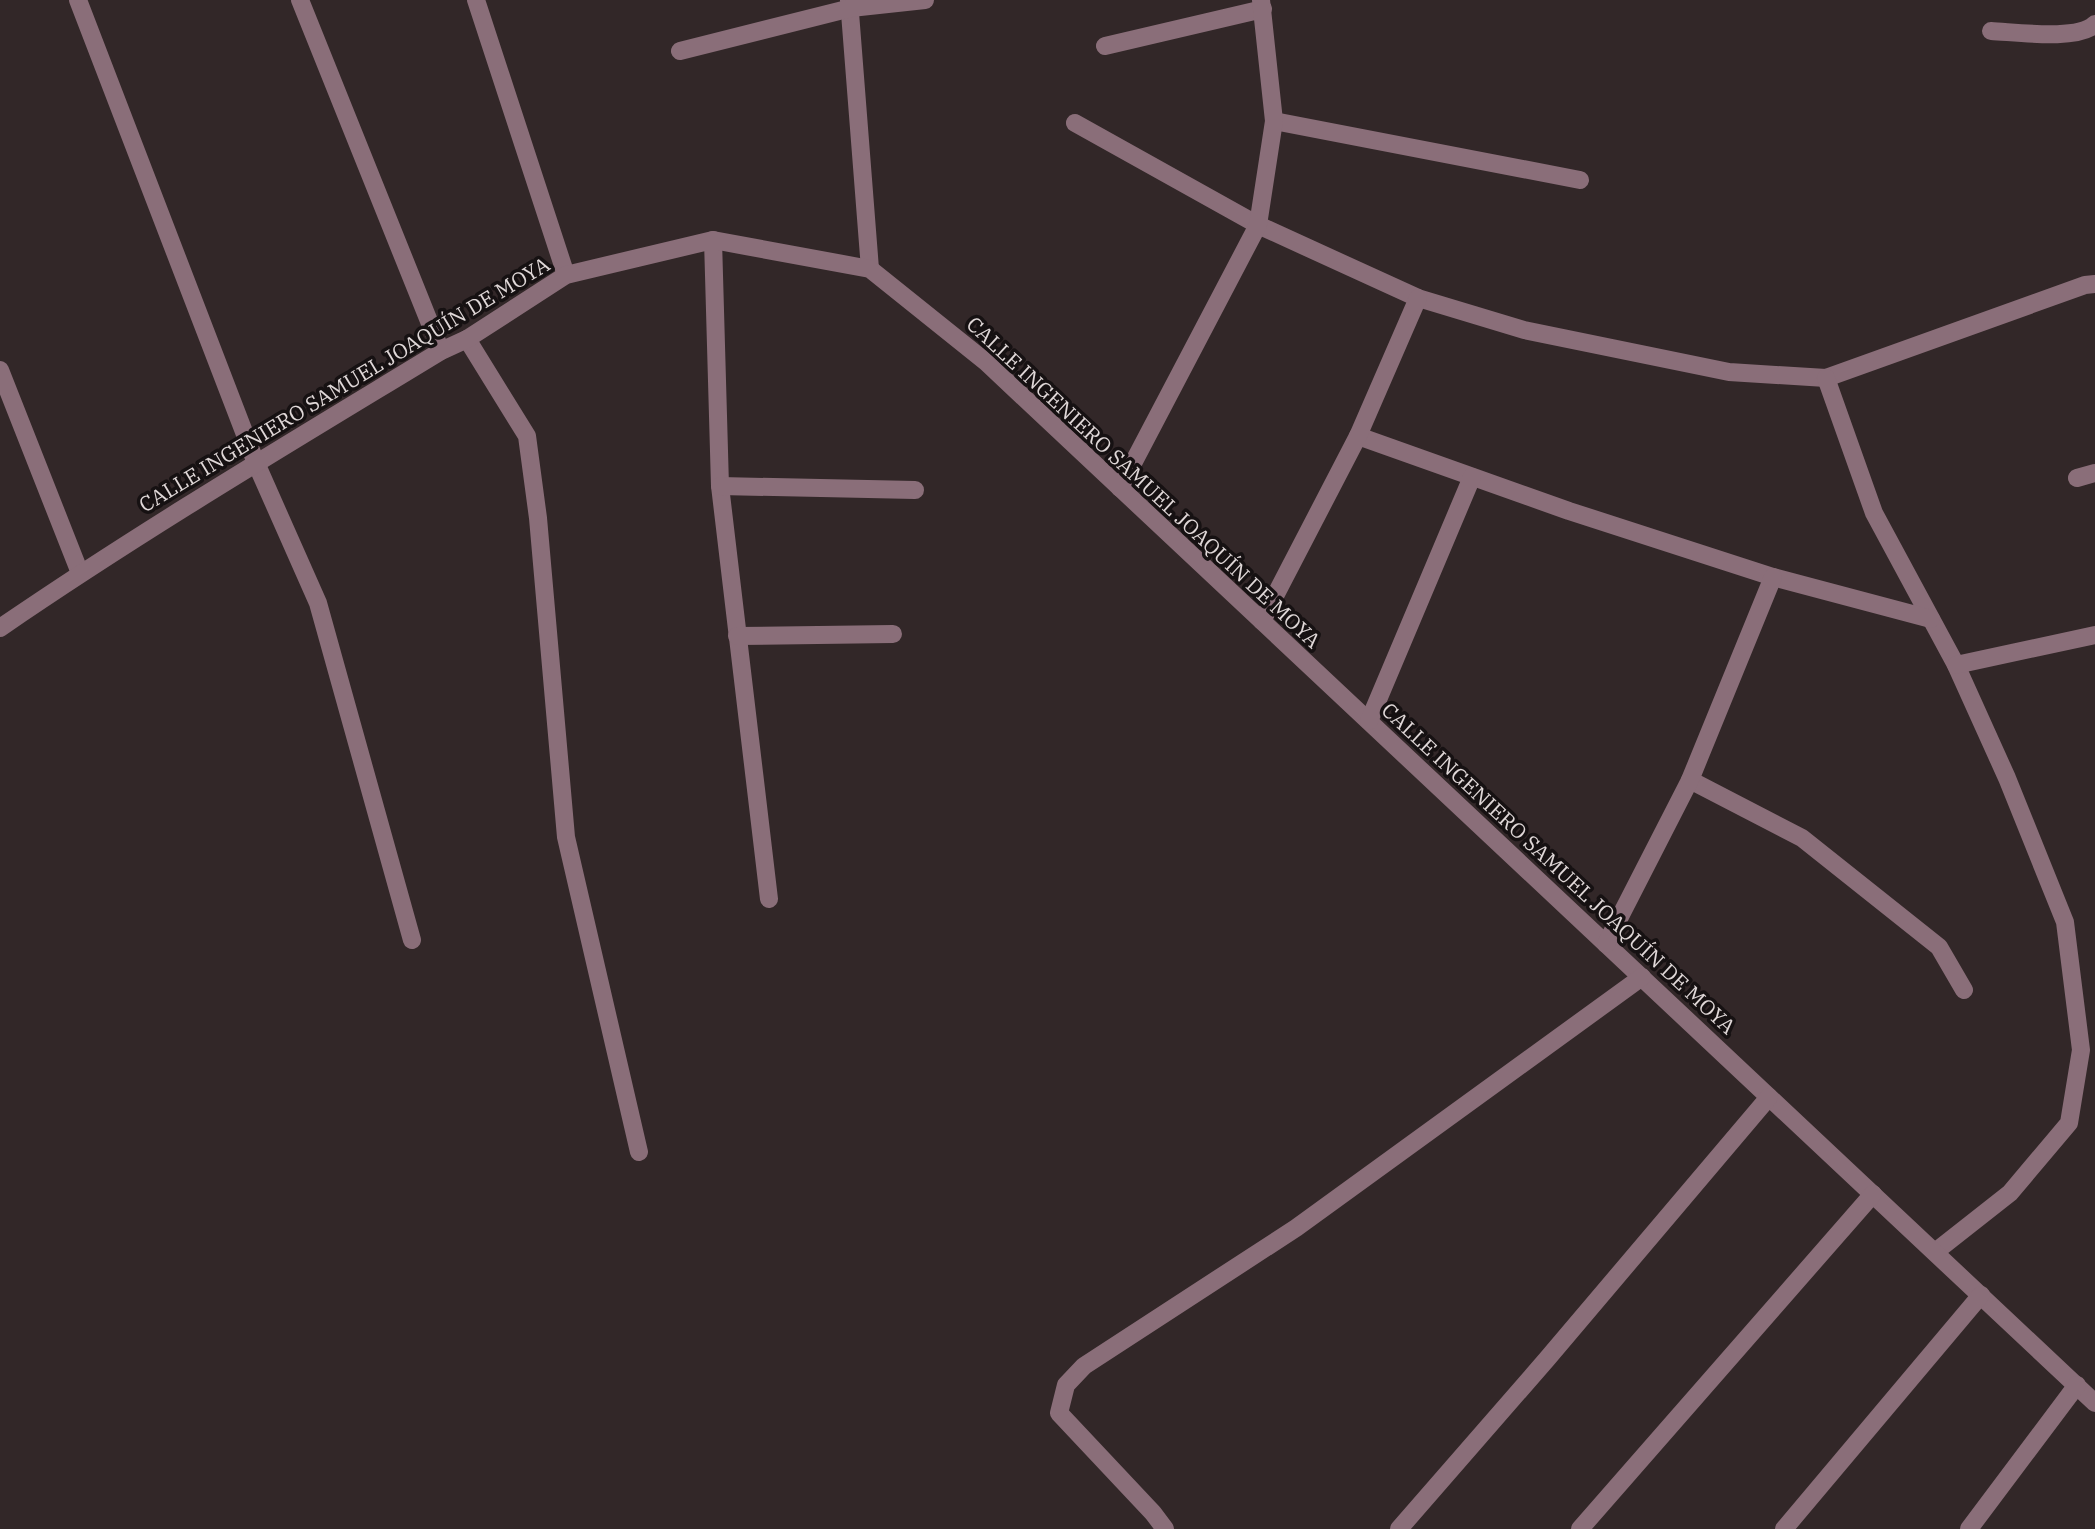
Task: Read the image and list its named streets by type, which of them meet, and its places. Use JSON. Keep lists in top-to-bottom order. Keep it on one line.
{"streets":{"street":["CALLE INGENIERO SAMUEL JOAQUÍN DE MOYA"]}}
